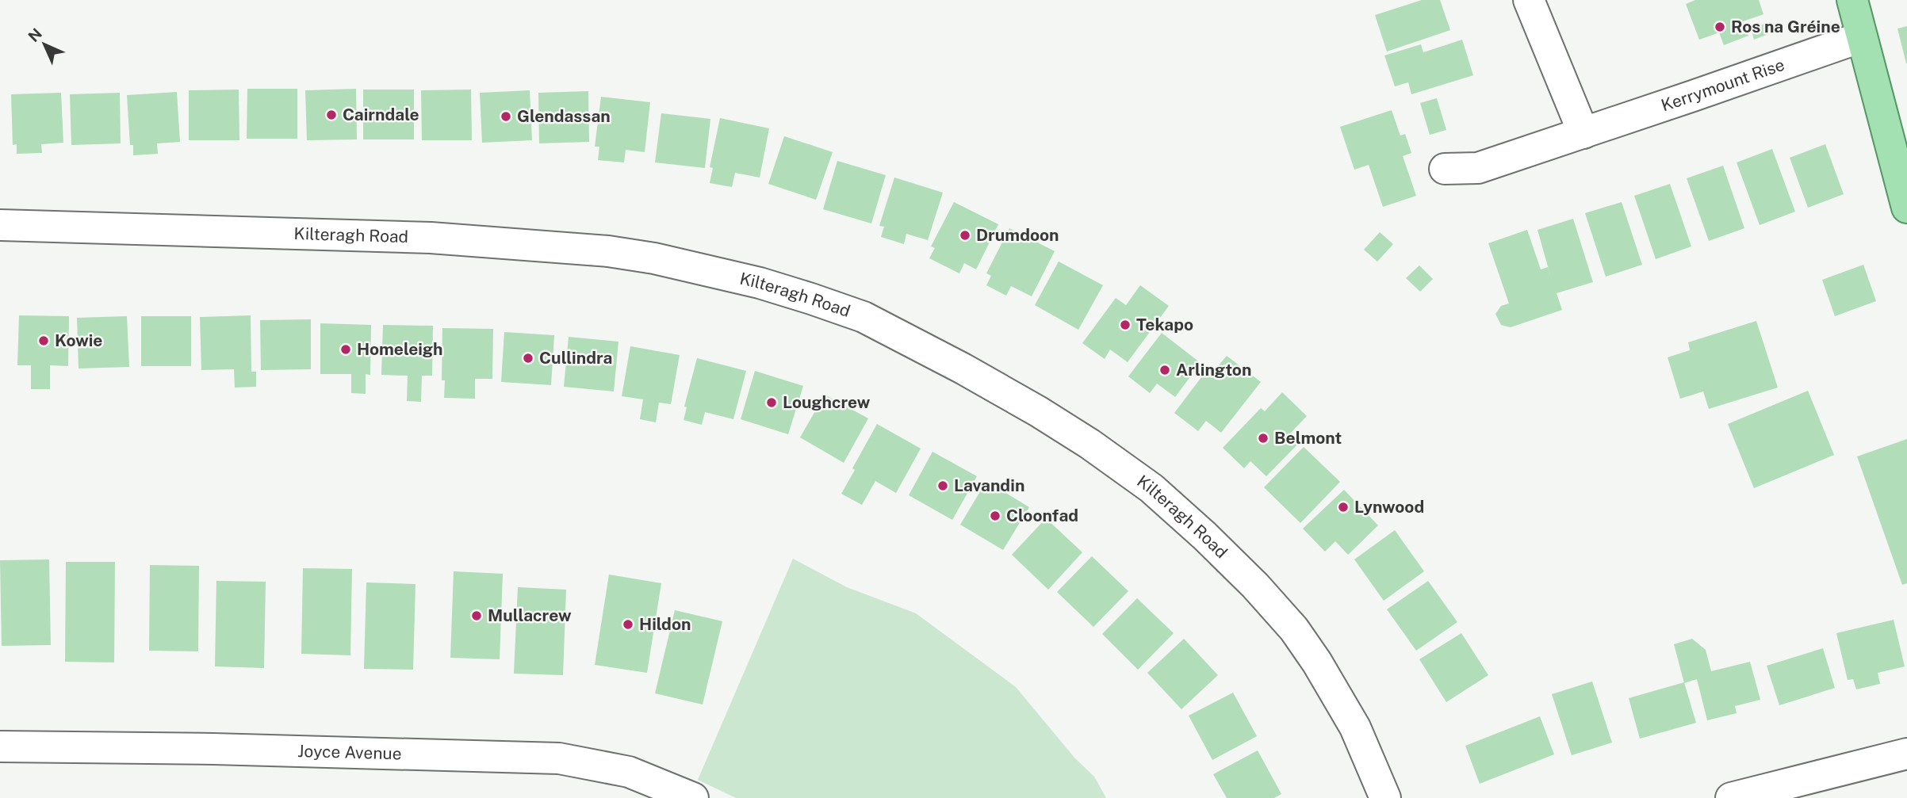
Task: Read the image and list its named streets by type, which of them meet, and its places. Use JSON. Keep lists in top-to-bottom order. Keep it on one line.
{"streets":{"street":["Kerrymount Rise","Kilteragh Road","Joyce Avenue"]},"places":["Ros na Gréine","Cairndale","Glendassan","Drumdoon","Tekapo","Kowie","Homeleigh","Cullindra","Arlington","Loughcrew","Belmont","Lavandin","Lynwood","Cloonfad","Mullacrew","Hildon"],"north":"top left"}
